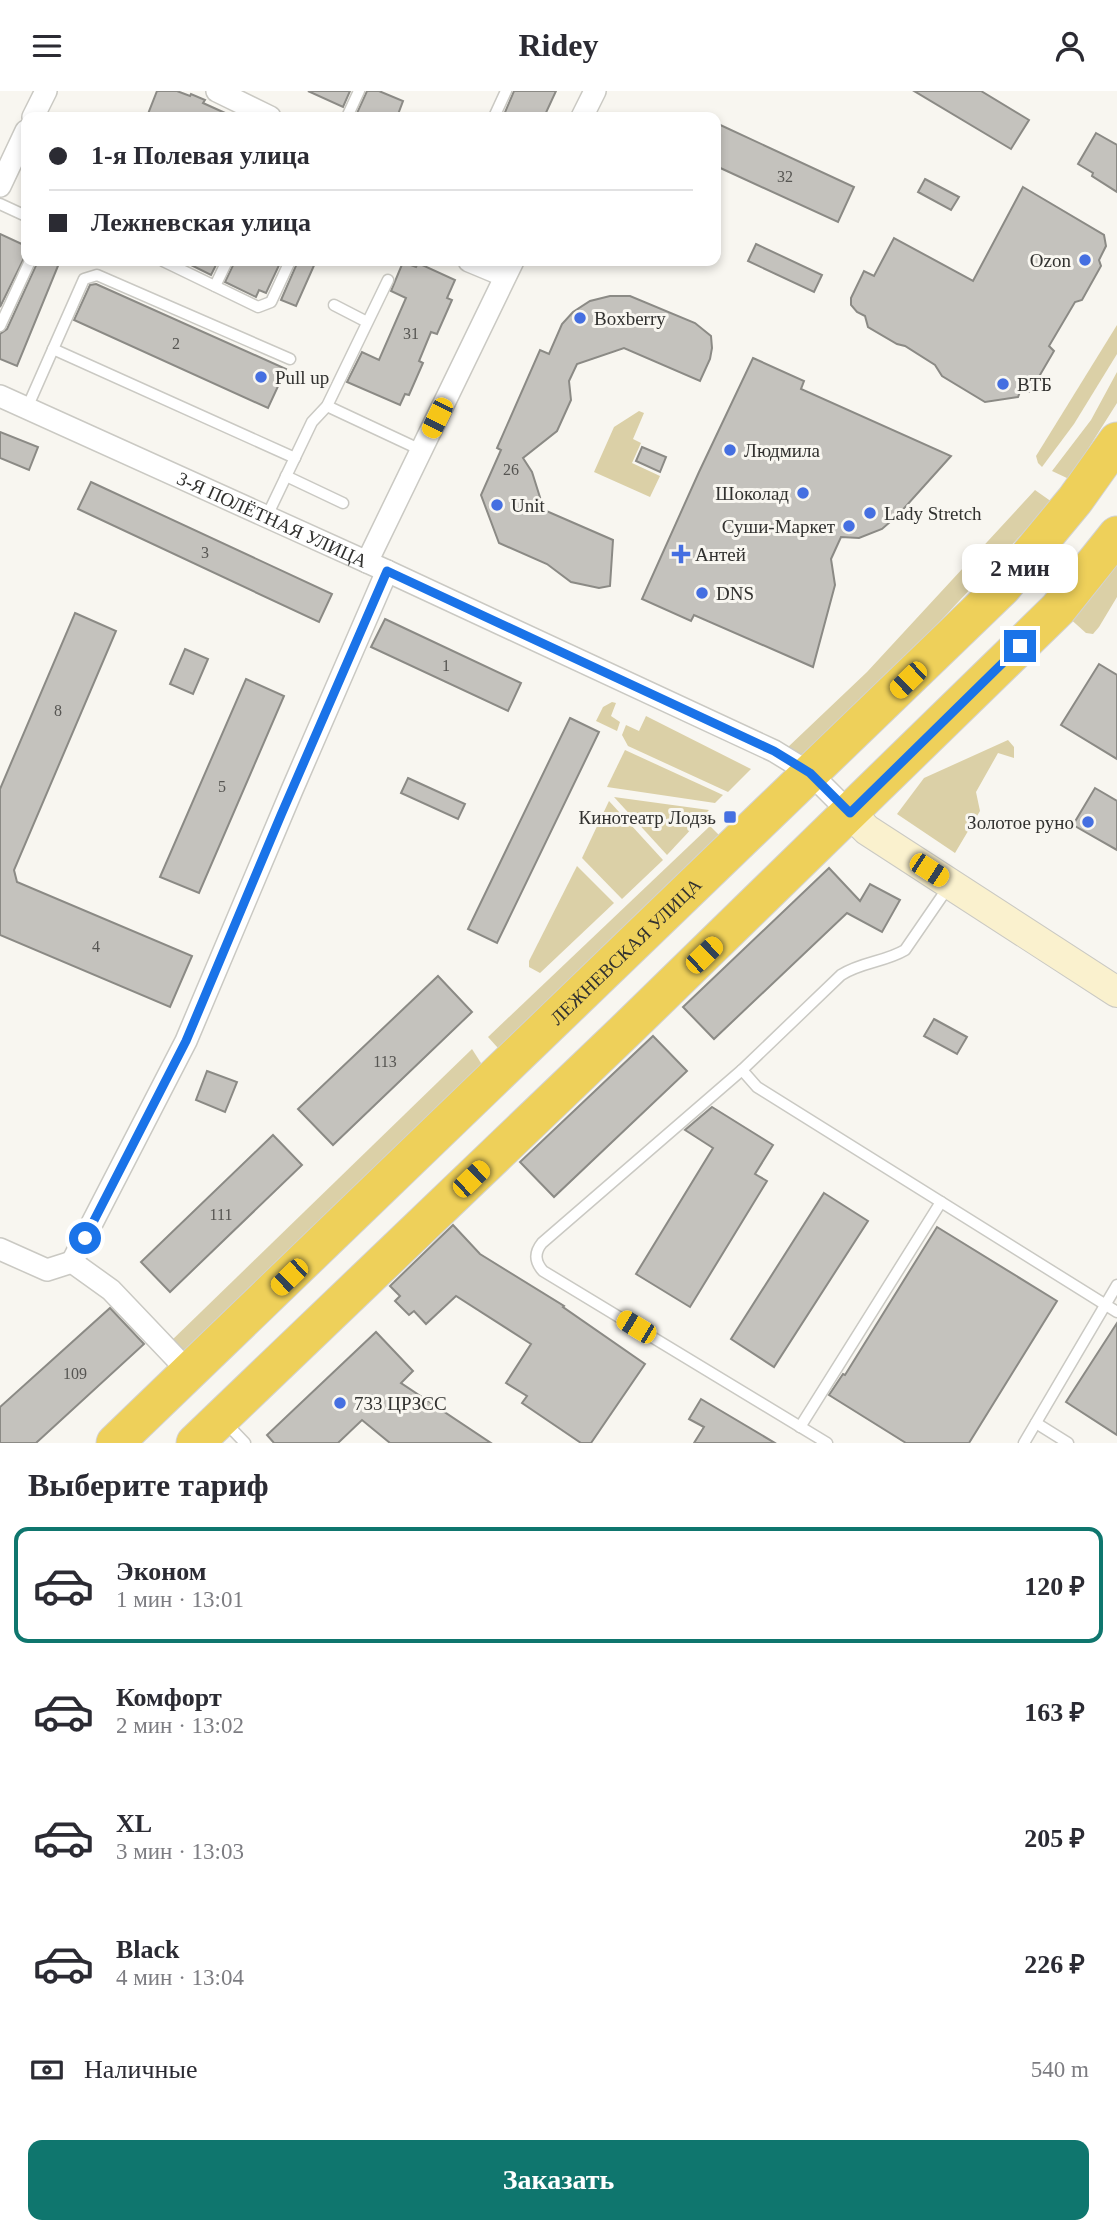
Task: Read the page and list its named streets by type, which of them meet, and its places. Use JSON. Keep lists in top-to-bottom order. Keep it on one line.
{"streets":{"highway":["ЛЕЖНЕВСКАЯ УЛИЦА"],"street":["3-Я ПОЛЁТНАЯ УЛИЦА"]},"crossings":[["3-Я ПОЛЁТНАЯ УЛИЦА","ЛЕЖНЕВСКАЯ УЛИЦА"]],"places":{"other":["Ozon","Boxberry","Pull up","ВТБ","Людмила","Шоколад","Unit","Lady Stretch","Суши-Маркет","DNS","Золотое руно","733 ЦРЗСС"],"health":["Антей"],"transit":["Кинотеатр Лодзь"]},"house_numbers":["32","31","2","26","3","1","8","5","4","113","111","109"],"page":{"header":"Ridey","banner":["1-я Полевая улица","Лежневская улица"],"bubble":"2 мин","heading":"Выберите тариф","list":[{"name":"Эконом","note":"1 мин · 13:01","value":"120 ₽"},{"name":"Комфорт","note":"2 мин · 13:02","value":"163 ₽"},{"name":"XL","note":"3 мин · 13:03","value":"205 ₽"},{"name":"Black","note":"4 мин · 13:04","value":"226 ₽"}],"pay":["Наличные","540 m"],"buttons":"Заказать"}}
